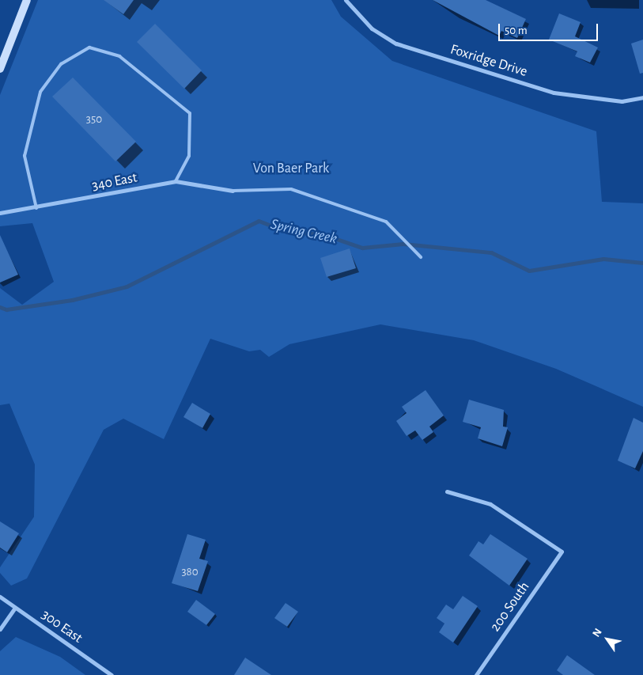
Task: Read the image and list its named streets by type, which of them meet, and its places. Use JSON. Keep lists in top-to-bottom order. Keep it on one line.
{"streets":{"street":["Foxridge Drive","340 East","200 South","300 East"]},"water":["Spring Creek"],"parks":["Von Baer Park"],"house_numbers":["350","380"],"scale_bar":"50 m","north":"top left"}
